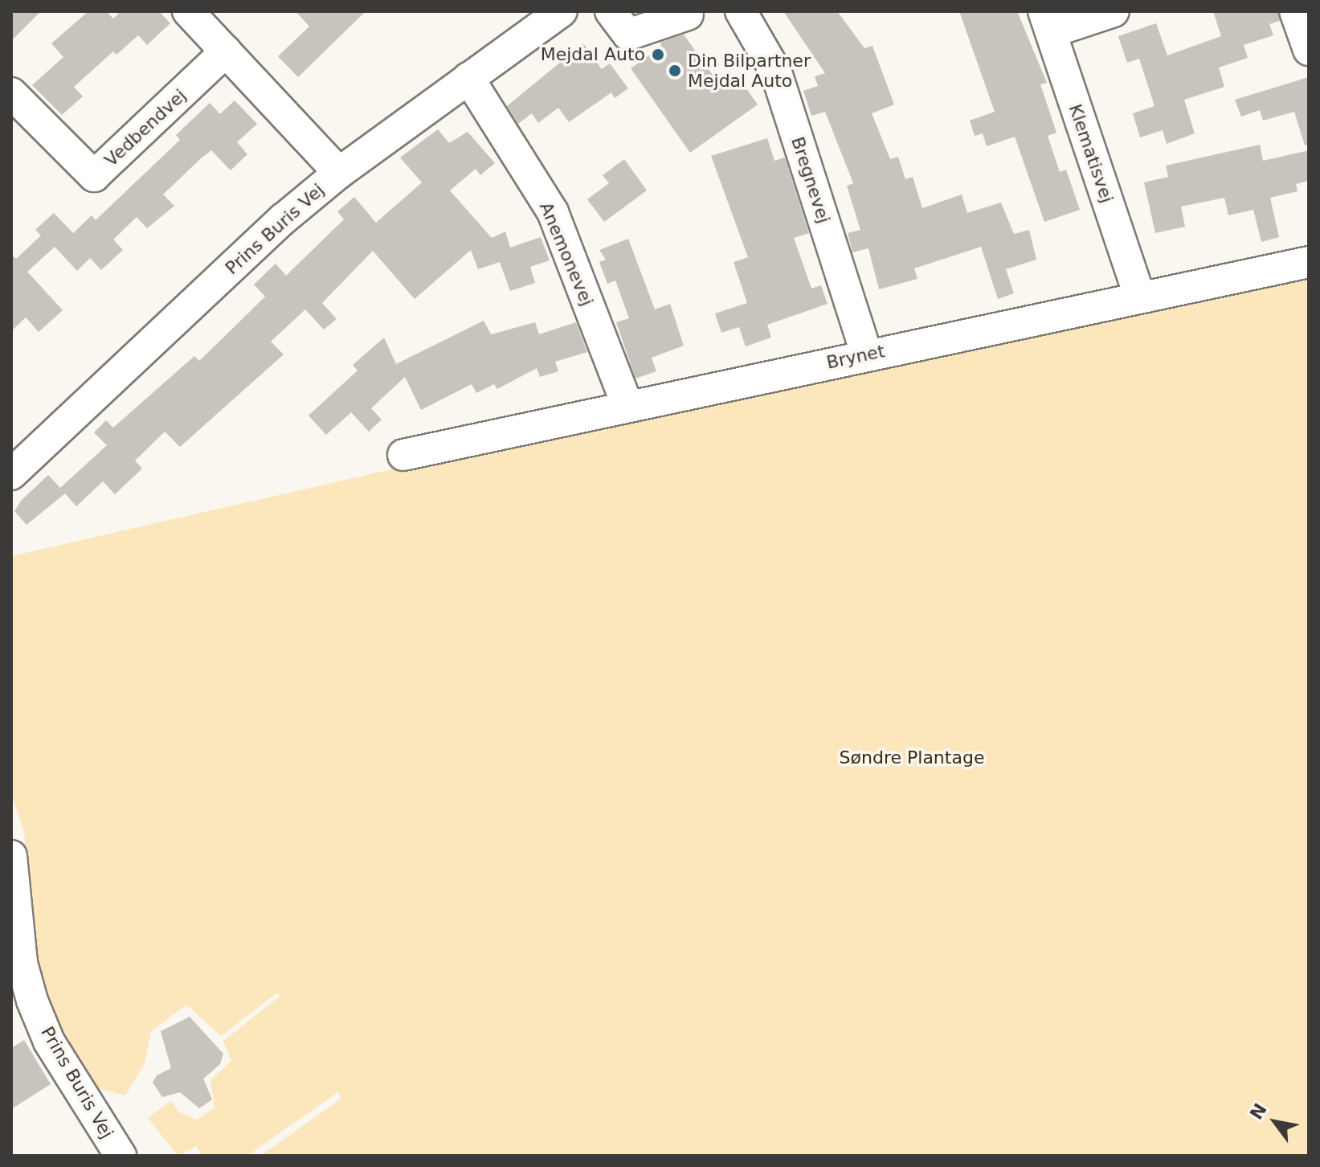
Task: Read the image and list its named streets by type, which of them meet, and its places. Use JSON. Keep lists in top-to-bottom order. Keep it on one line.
{"streets":{"street":["Vedbendvej","Klematisvej","Bregnevej","Prins Buris Vej","Anemonevej","Brynet"]},"crossings":[["Klematisvej","Brynet"],["Bregnevej","Brynet"],["Prins Buris Vej","Anemonevej"],["Anemonevej","Brynet"]],"parks":["Søndre Plantage"],"places":["Mejdal Auto","Din Bilpartner Mejdal Auto"],"north":"top left"}
